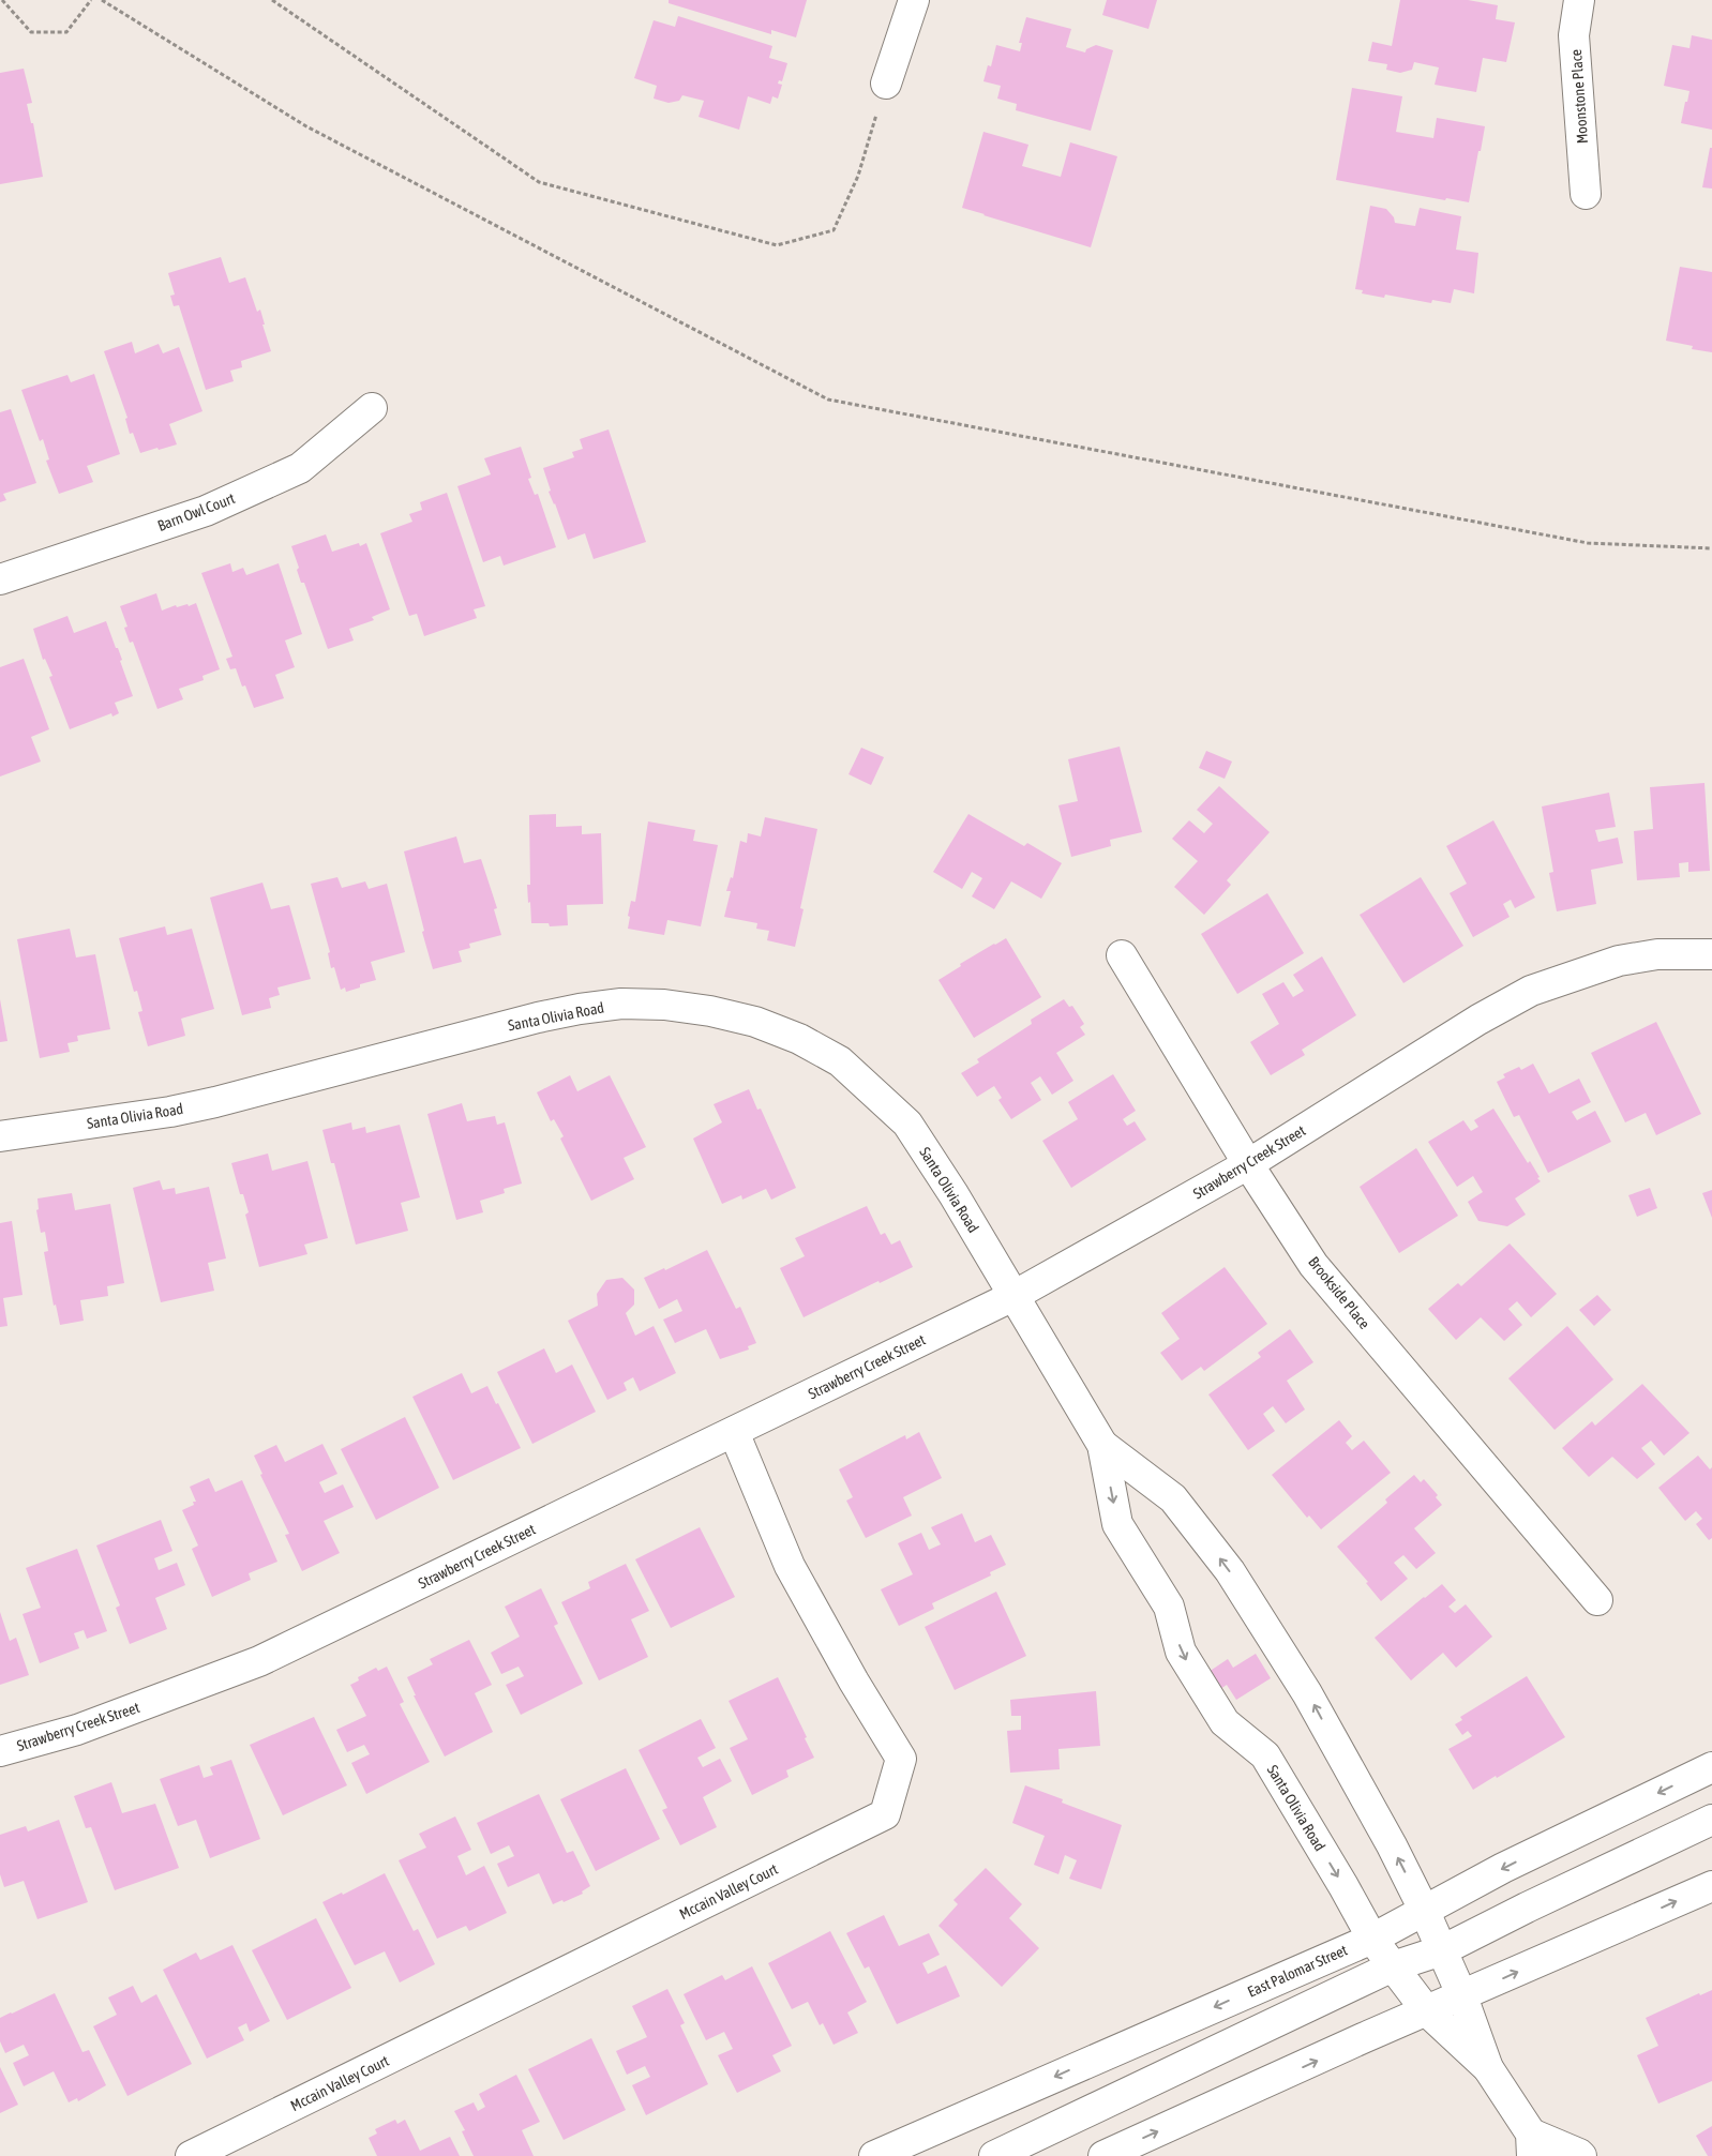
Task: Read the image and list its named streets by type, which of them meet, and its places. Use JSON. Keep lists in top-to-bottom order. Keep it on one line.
{"streets":{"street":["Moonstone Place","Barn Owl Court","Santa Olivia Road","Strawberry Creek Street","Brookside Place","Mccain Valley Court","East Palomar Street"]},"crossings":[["Santa Olivia Road","Strawberry Creek Street"],["Santa Olivia Road","East Palomar Street"],["Strawberry Creek Street","Brookside Place"],["Strawberry Creek Street","Mccain Valley Court"]]}
